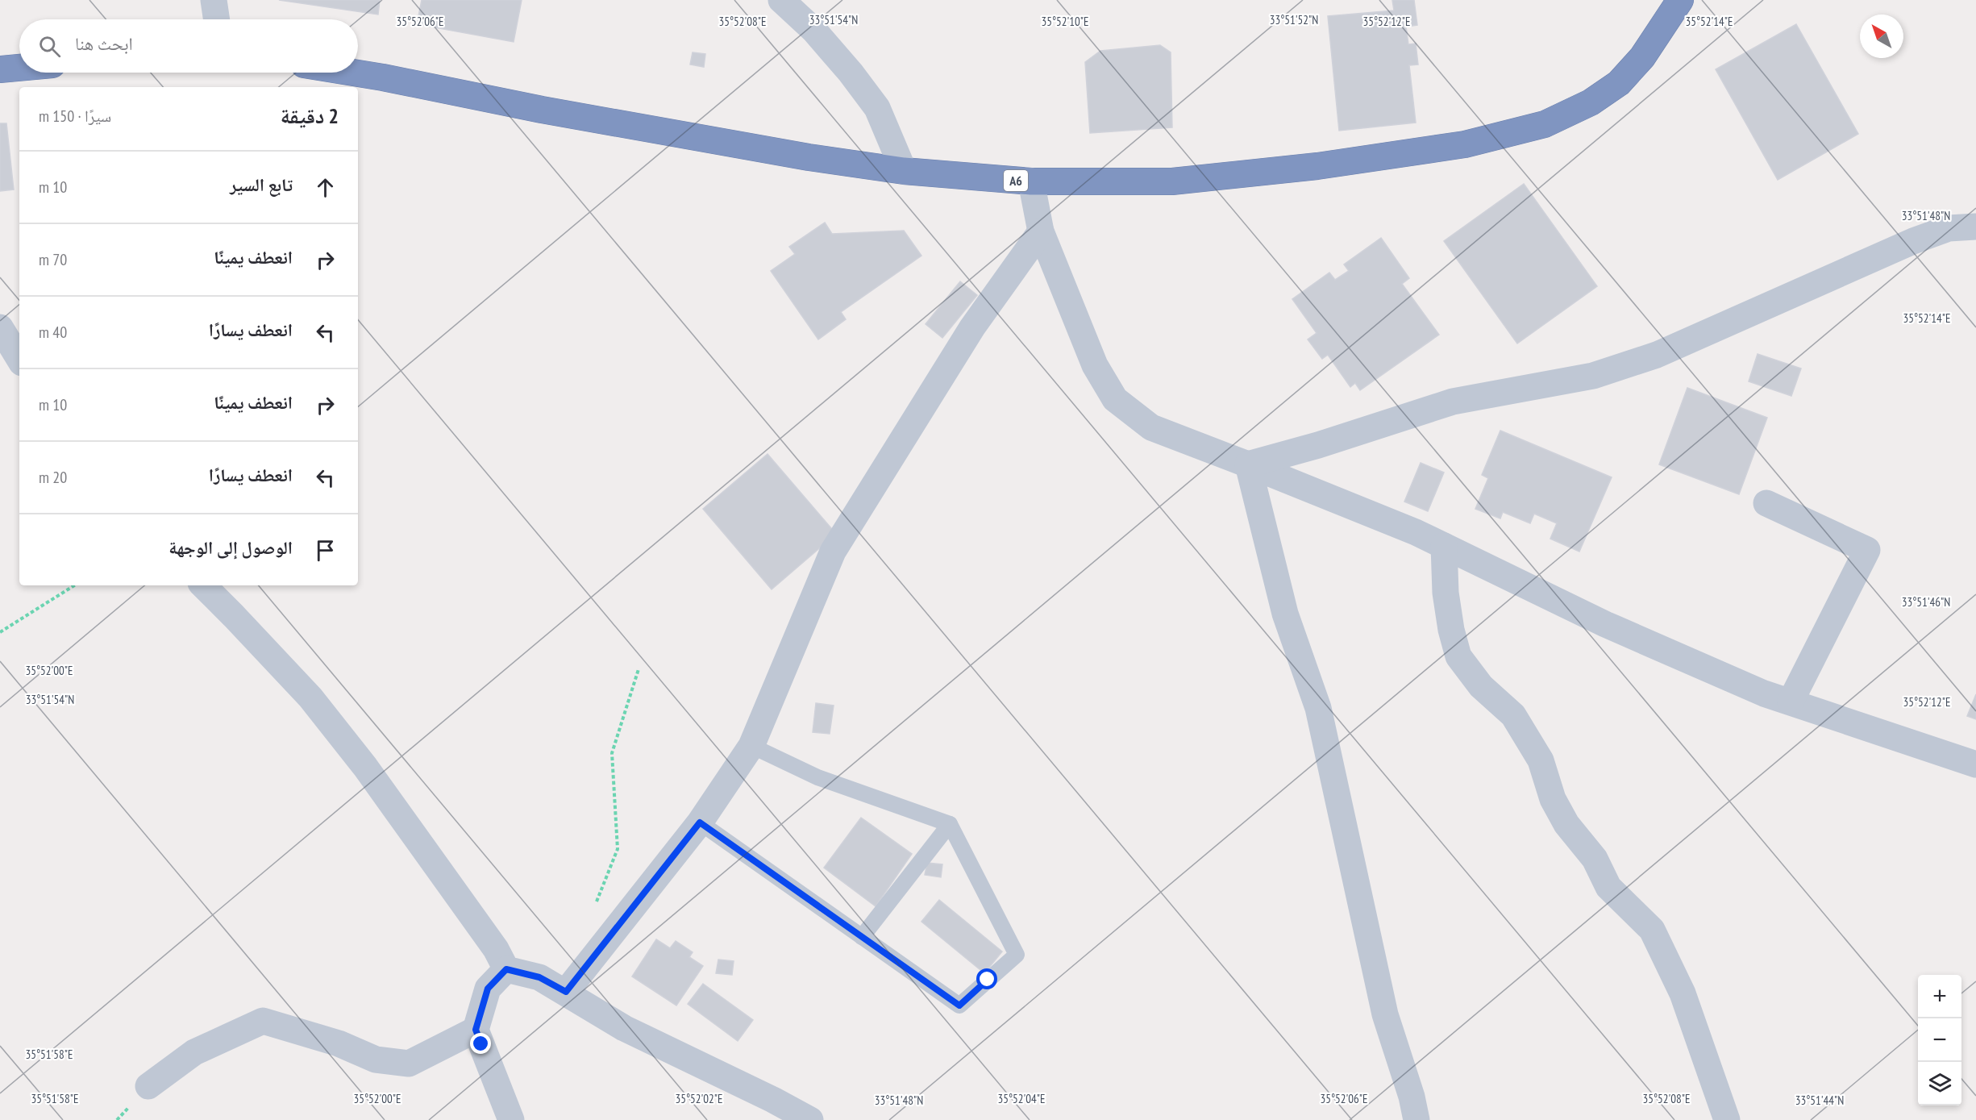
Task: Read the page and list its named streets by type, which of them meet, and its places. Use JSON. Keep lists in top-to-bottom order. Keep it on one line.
{"streets":{"highway":["A6"]},"north":"top left","page":{"search":"ابحث هنا","heading":["2 دقيقة","سيرًا · 150 m"],"list":[["تابع السير","10 m"],["انعطف يمينًا","70 m"],["انعطف يسارًا","40 m"],["انعطف يمينًا","10 m"],["انعطف يسارًا","20 m"],"الوصول إلى الوجهة"],"map_buttons":["+","−"]},"coordinates":["33°51'54\"N","33°51'52\"N","35°52'06\"E","35°52'08\"E","35°52'10\"E","35°52'12\"E","35°52'14\"E","33°51'48\"N","33°51'46\"N","35°52'00\"E","35°51'58\"E","35°52'02\"E","35°52'04\"E","33°51'44\"N"]}
